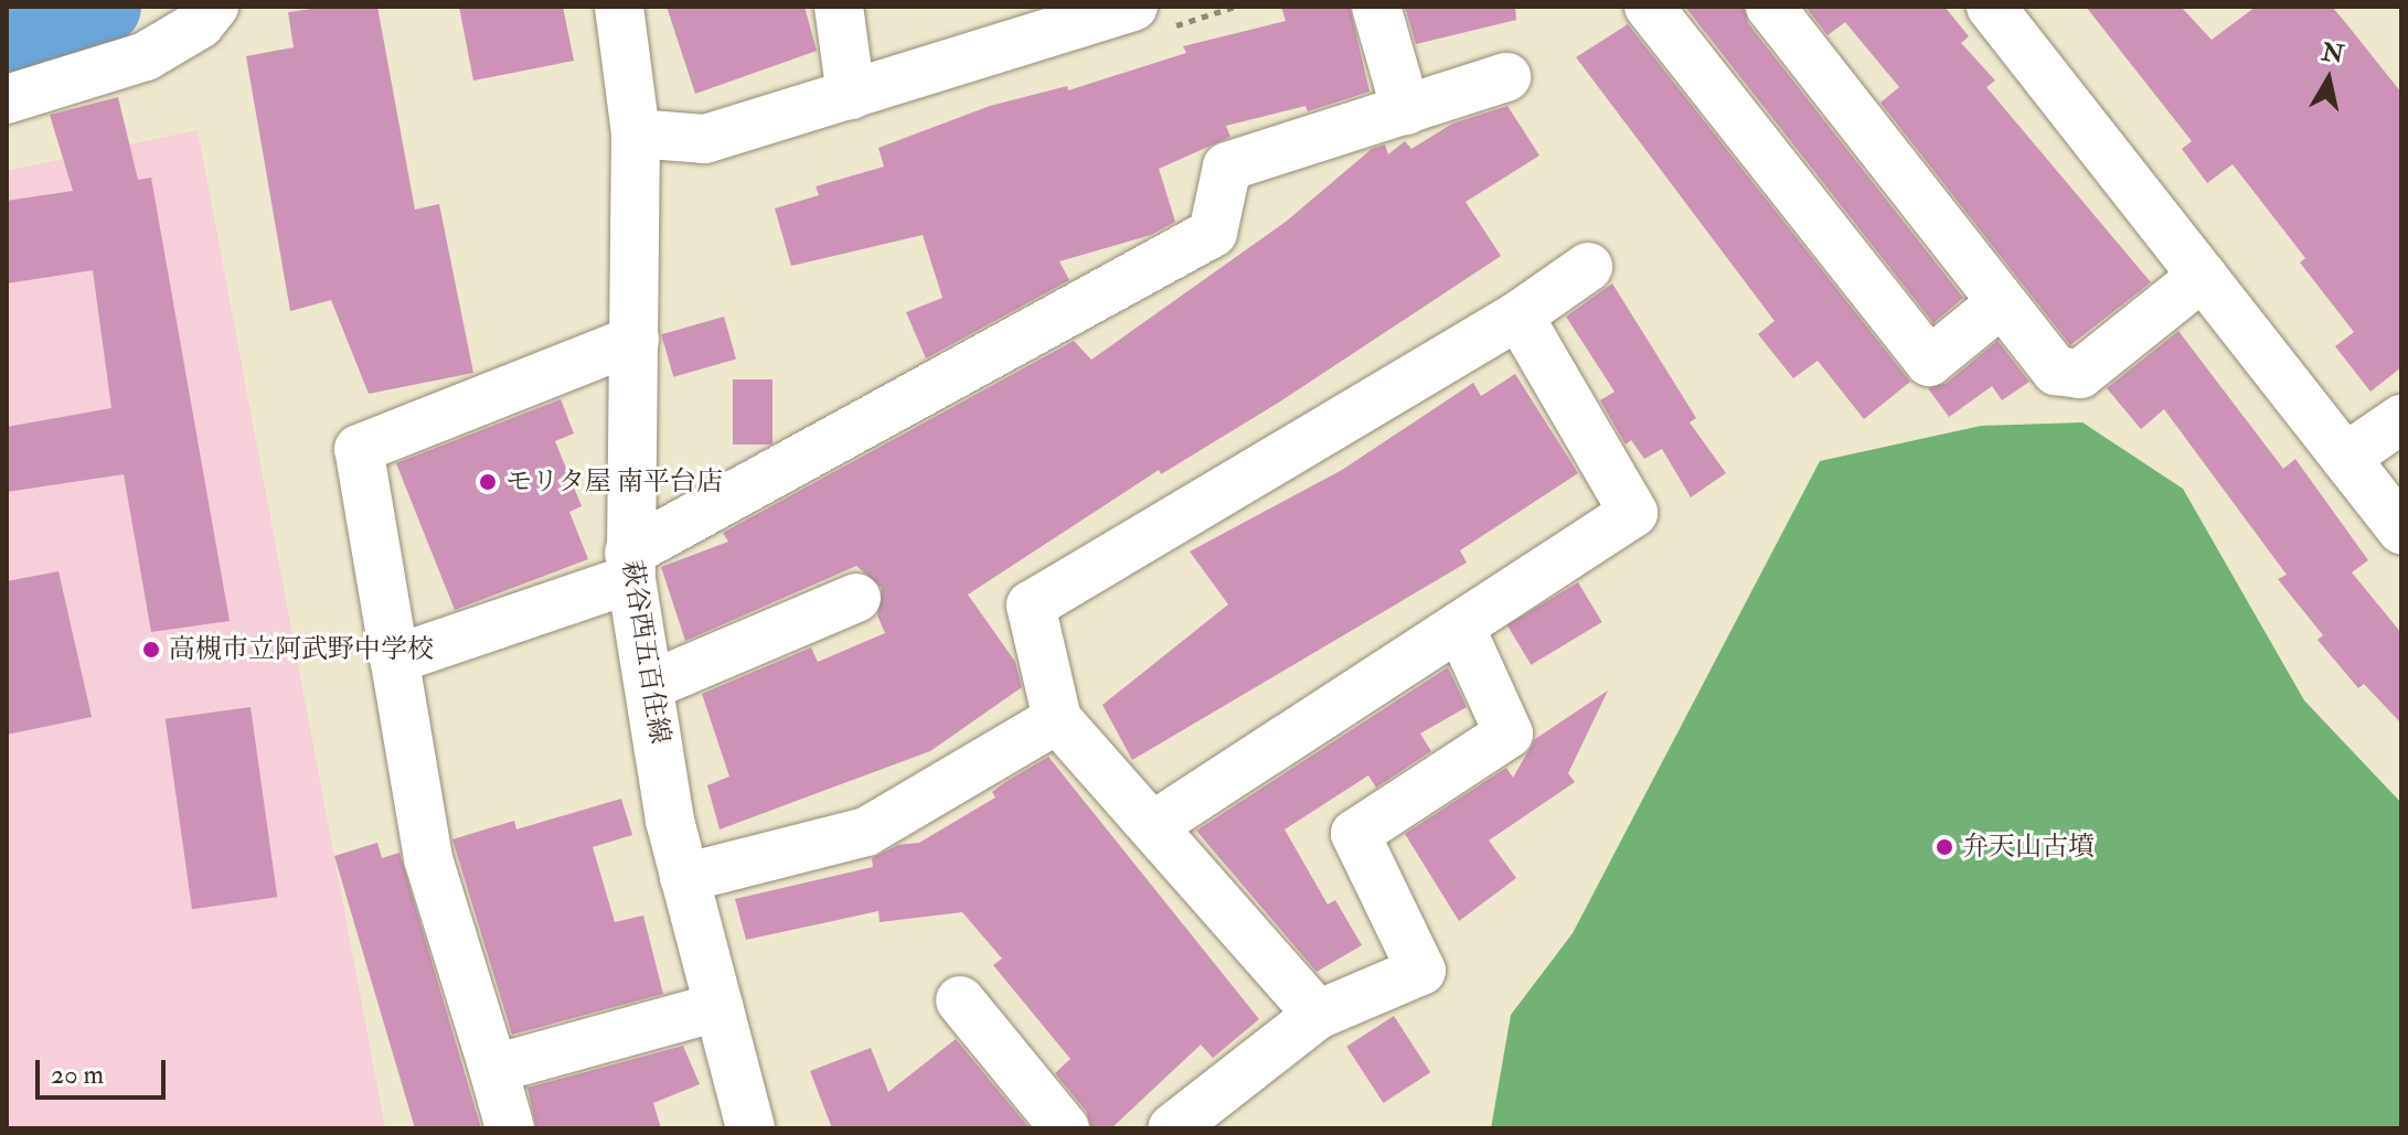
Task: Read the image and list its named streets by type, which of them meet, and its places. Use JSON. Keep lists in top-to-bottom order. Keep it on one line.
{"streets":{"street":["萩谷西五百住線"]},"places":["モリタ屋 南平台店","高槻市立阿武野中学校","弁天山古墳"],"scale_bar":"20 m","north":"top"}
